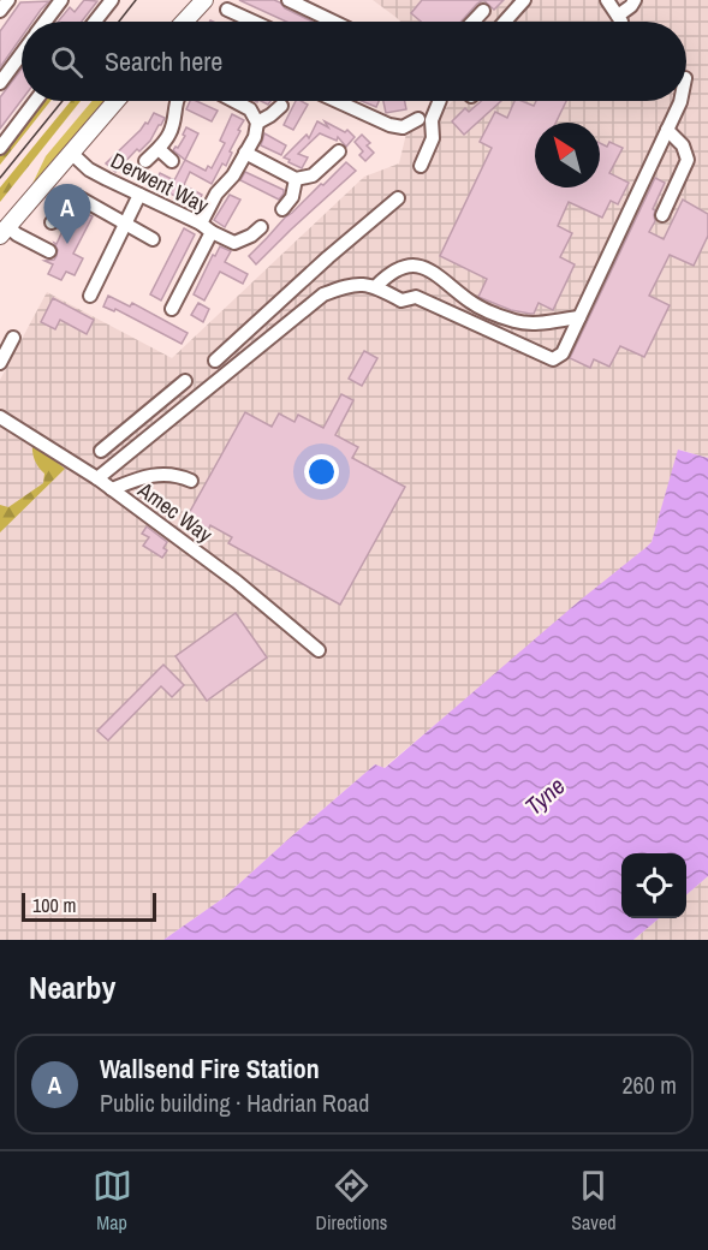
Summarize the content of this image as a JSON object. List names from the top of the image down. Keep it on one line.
{"streets":{"street":["Derwent Way","Amec Way"]},"water":["Tyne"],"scale_bar":"100 m","north":"top left","page":{"search":"Search here","pins":"A","scale":"100 m","heading":"Nearby","list":[{"mark":"A","name":"Wallsend Fire Station","note":"Public building · Hadrian Road","value":"260 m"}],"nav":["Map","Directions","Saved"]}}
